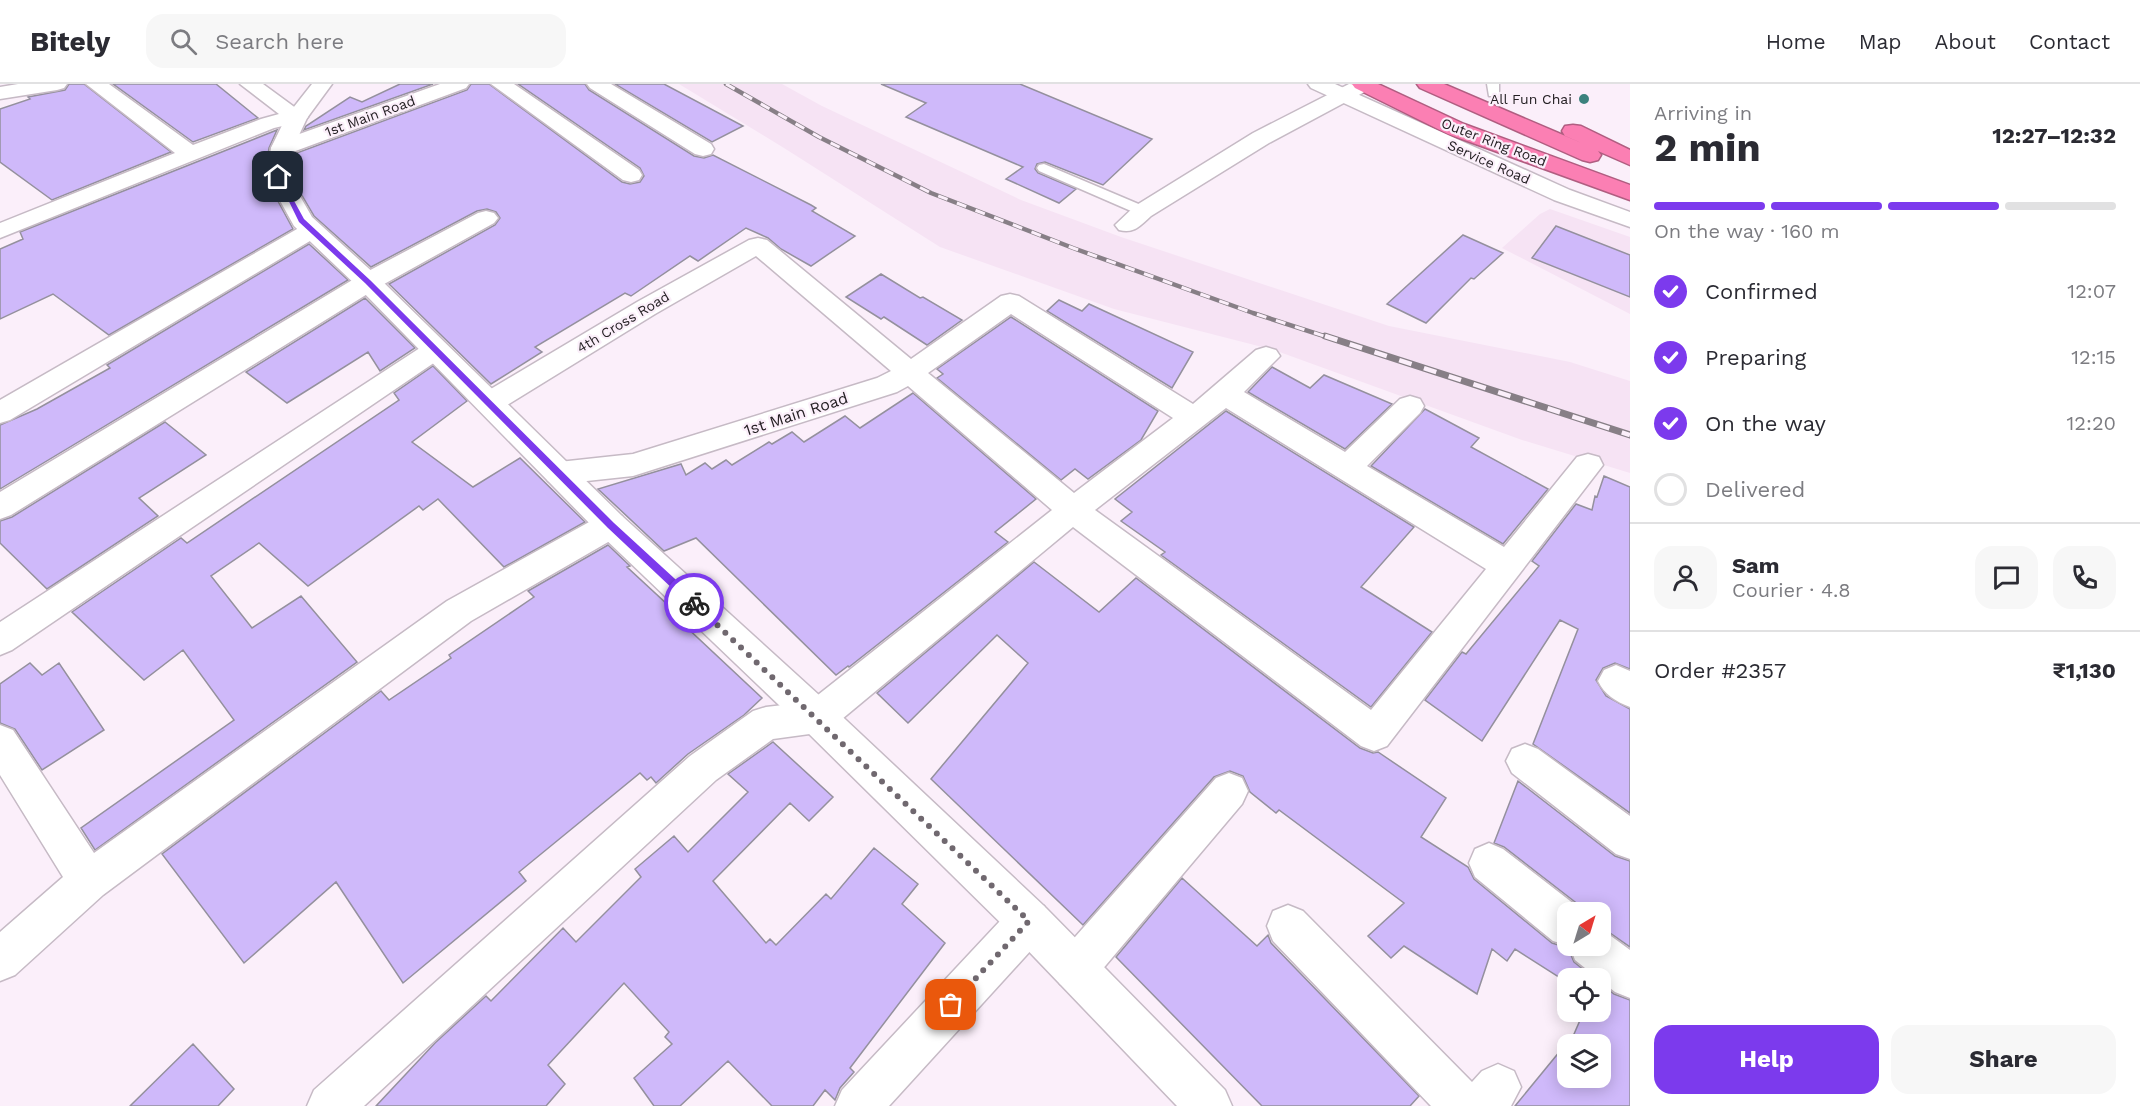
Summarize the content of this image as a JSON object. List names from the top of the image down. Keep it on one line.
{"streets":{"highway":["Outer Ring Road"],"street":["1st Main Road","Service Road","4th Cross Road"]},"crossings":[["1st Main Road","4th Cross Road"]],"places":["All Fun Chai"],"north":"top right","page":{"header":"Bitely","search":"Search here","nav":["Home","Map","About","Contact"],"heading":["2 min","Arriving in","12:27–12:32"],"panel":["Sam","Courier · 4.8","Order #2357","₹1,130"],"bar":"On the way · 160 m","list":[["Confirmed","12:07"],["Preparing","12:15"],["On the way","12:20"],"Delivered"],"buttons":["Help","Share"]}}
